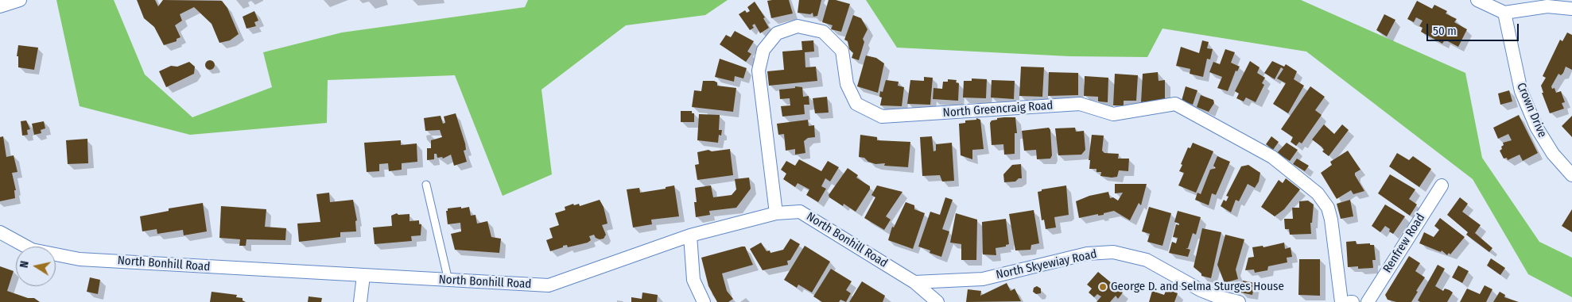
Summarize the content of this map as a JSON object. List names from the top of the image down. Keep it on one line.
{"streets":{"street":["North Greencraig Road","Crown Drive","North Bonhill Road","Renfrew Road","North Skyewiay Road"]},"crossings":[["North Greencraig Road","North Bonhill Road"],["North Bonhill Road","North Skyewiay Road"]],"places":["George D. and Selma Sturges House"],"scale_bar":"50 m","north":"left"}
